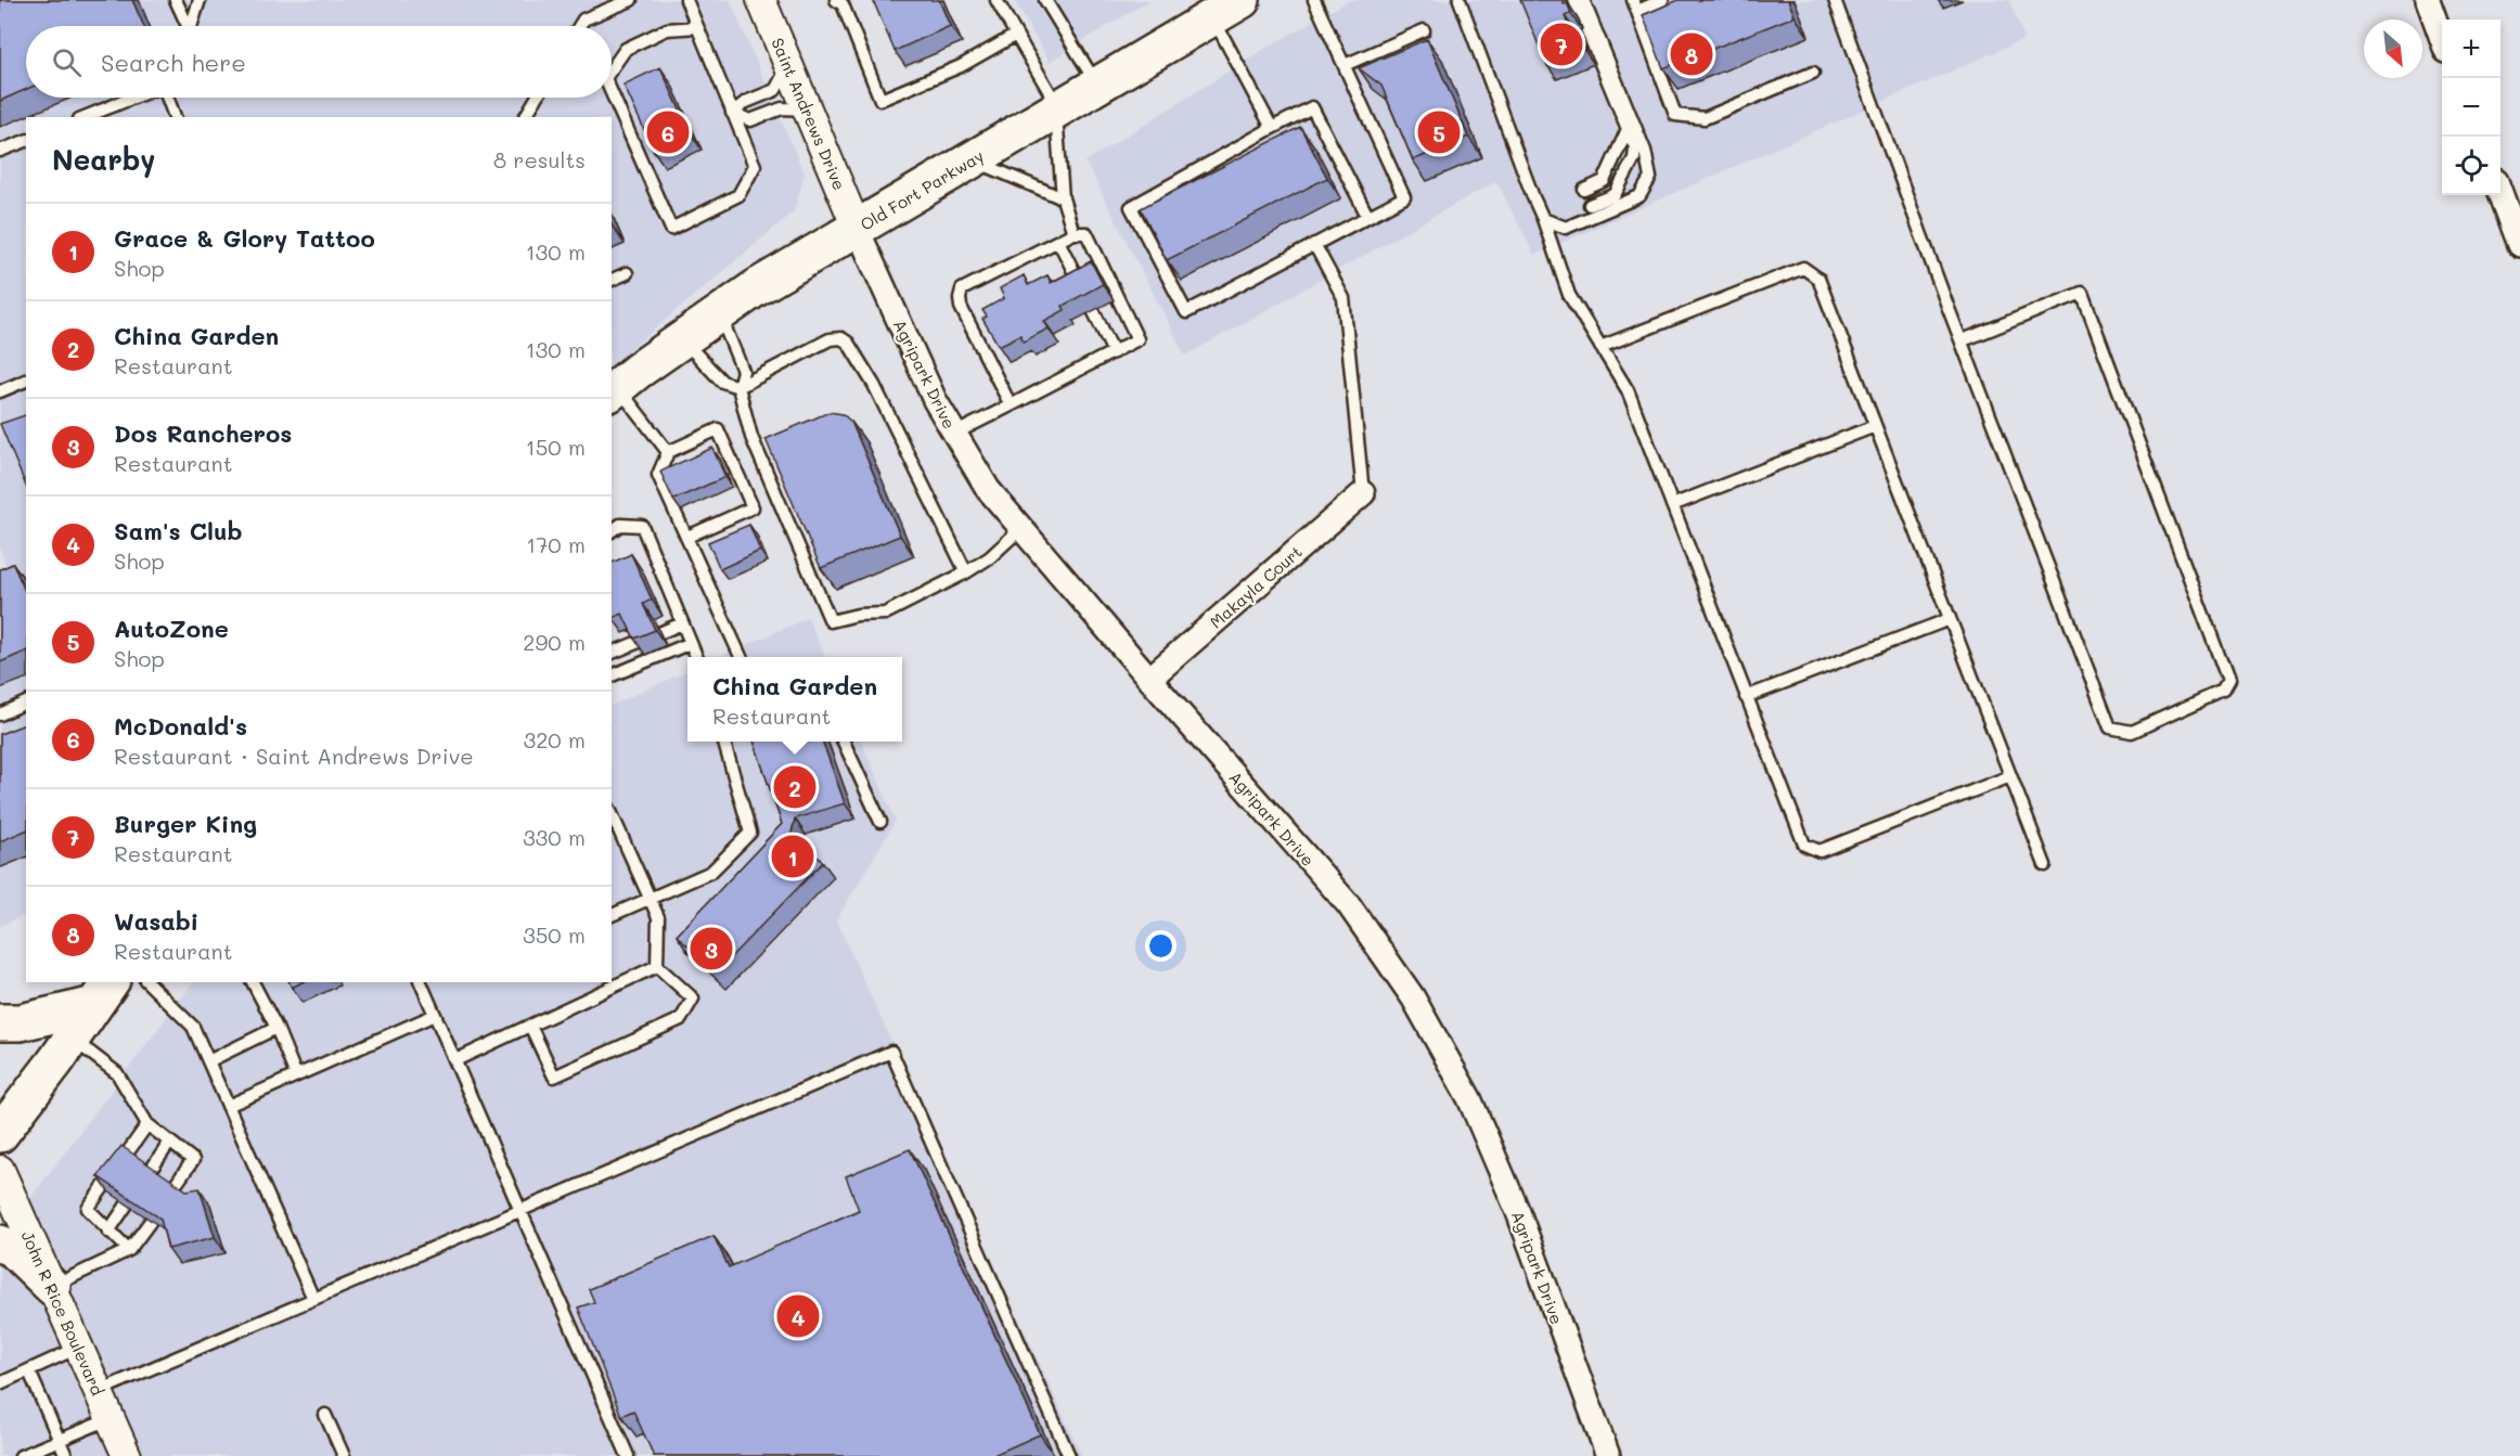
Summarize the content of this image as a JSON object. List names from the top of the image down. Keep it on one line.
{"streets":{"main road":["Old Fort Parkway"],"street":["Saint Andrews Drive","Agripark Drive","Makayla Court","John R Rice Boulevard"]},"crossings":[["Saint Andrews Drive","Old Fort Parkway"],["Saint Andrews Drive","Agripark Drive"],["Old Fort Parkway","Agripark Drive"],["Agripark Drive","Makayla Court"]],"north":"bottom right","page":{"map_buttons":["+","−"],"pins":["7","8","5","6","2","1","3","4"],"search":"Search here","heading":["Nearby","8 results"],"list":[{"mark":"1","name":"Grace & Glory Tattoo","note":"Shop","value":"130 m"},{"mark":"2","name":"China Garden","note":"Restaurant","value":"130 m"},{"mark":"3","name":"Dos Rancheros","note":"Restaurant","value":"150 m"},{"mark":"4","name":"Sam's Club","note":"Shop","value":"170 m"},{"mark":"5","name":"AutoZone","note":"Shop","value":"290 m"},{"mark":"6","name":"McDonald's","note":"Restaurant · Saint Andrews Drive","value":"320 m"},{"mark":"7","name":"Burger King","note":"Restaurant","value":"330 m"},{"mark":"8","name":"Wasabi","note":"Restaurant","value":"350 m"}],"popup":["China Garden","Restaurant"]}}
